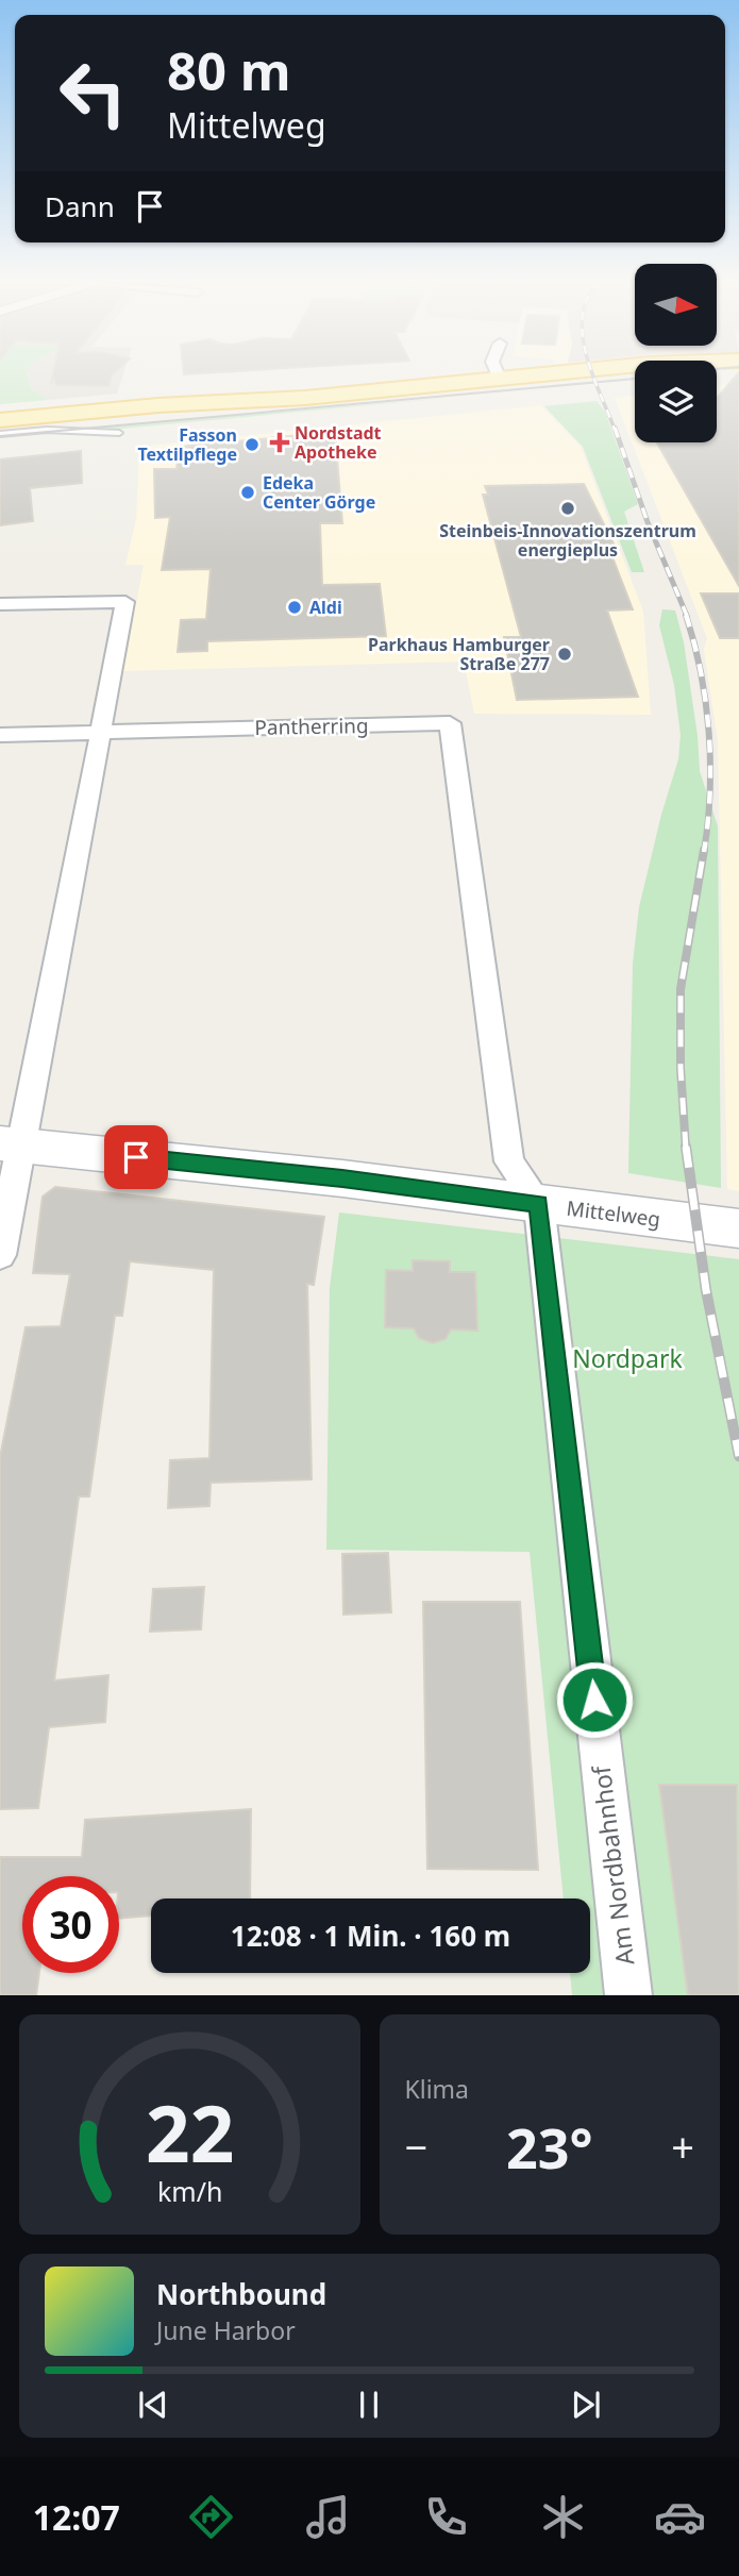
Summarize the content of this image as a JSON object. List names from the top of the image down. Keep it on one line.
{"streets":{"street":["Pantherring","Mittelweg","Am Nordbahnhof"]},"crossings":[["Pantherring","Mittelweg"],["Pantherring","Am Nordbahnhof"],["Mittelweg","Am Nordbahnhof"]],"parks":["Nordpark"],"places":{"health":["Nordstadt Apotheke"],"other":["Fasson Textilpflege","Edeka Center Görge","Steinbeis-Innovationszentrum energieplus","Aldi","Parkhaus Hamburger Straße 277"]},"north":"right","page":{"turn":["80 m","Mittelweg"],"then":"Dann","limit":"30","trip":"12:08 · 1 Min. · 160 m","tile":"Klima","heat":["−","23°","+"],"song":["Northbound","June Harbor"],"tabs":"12:07","gauge":["22","km/h"]}}
